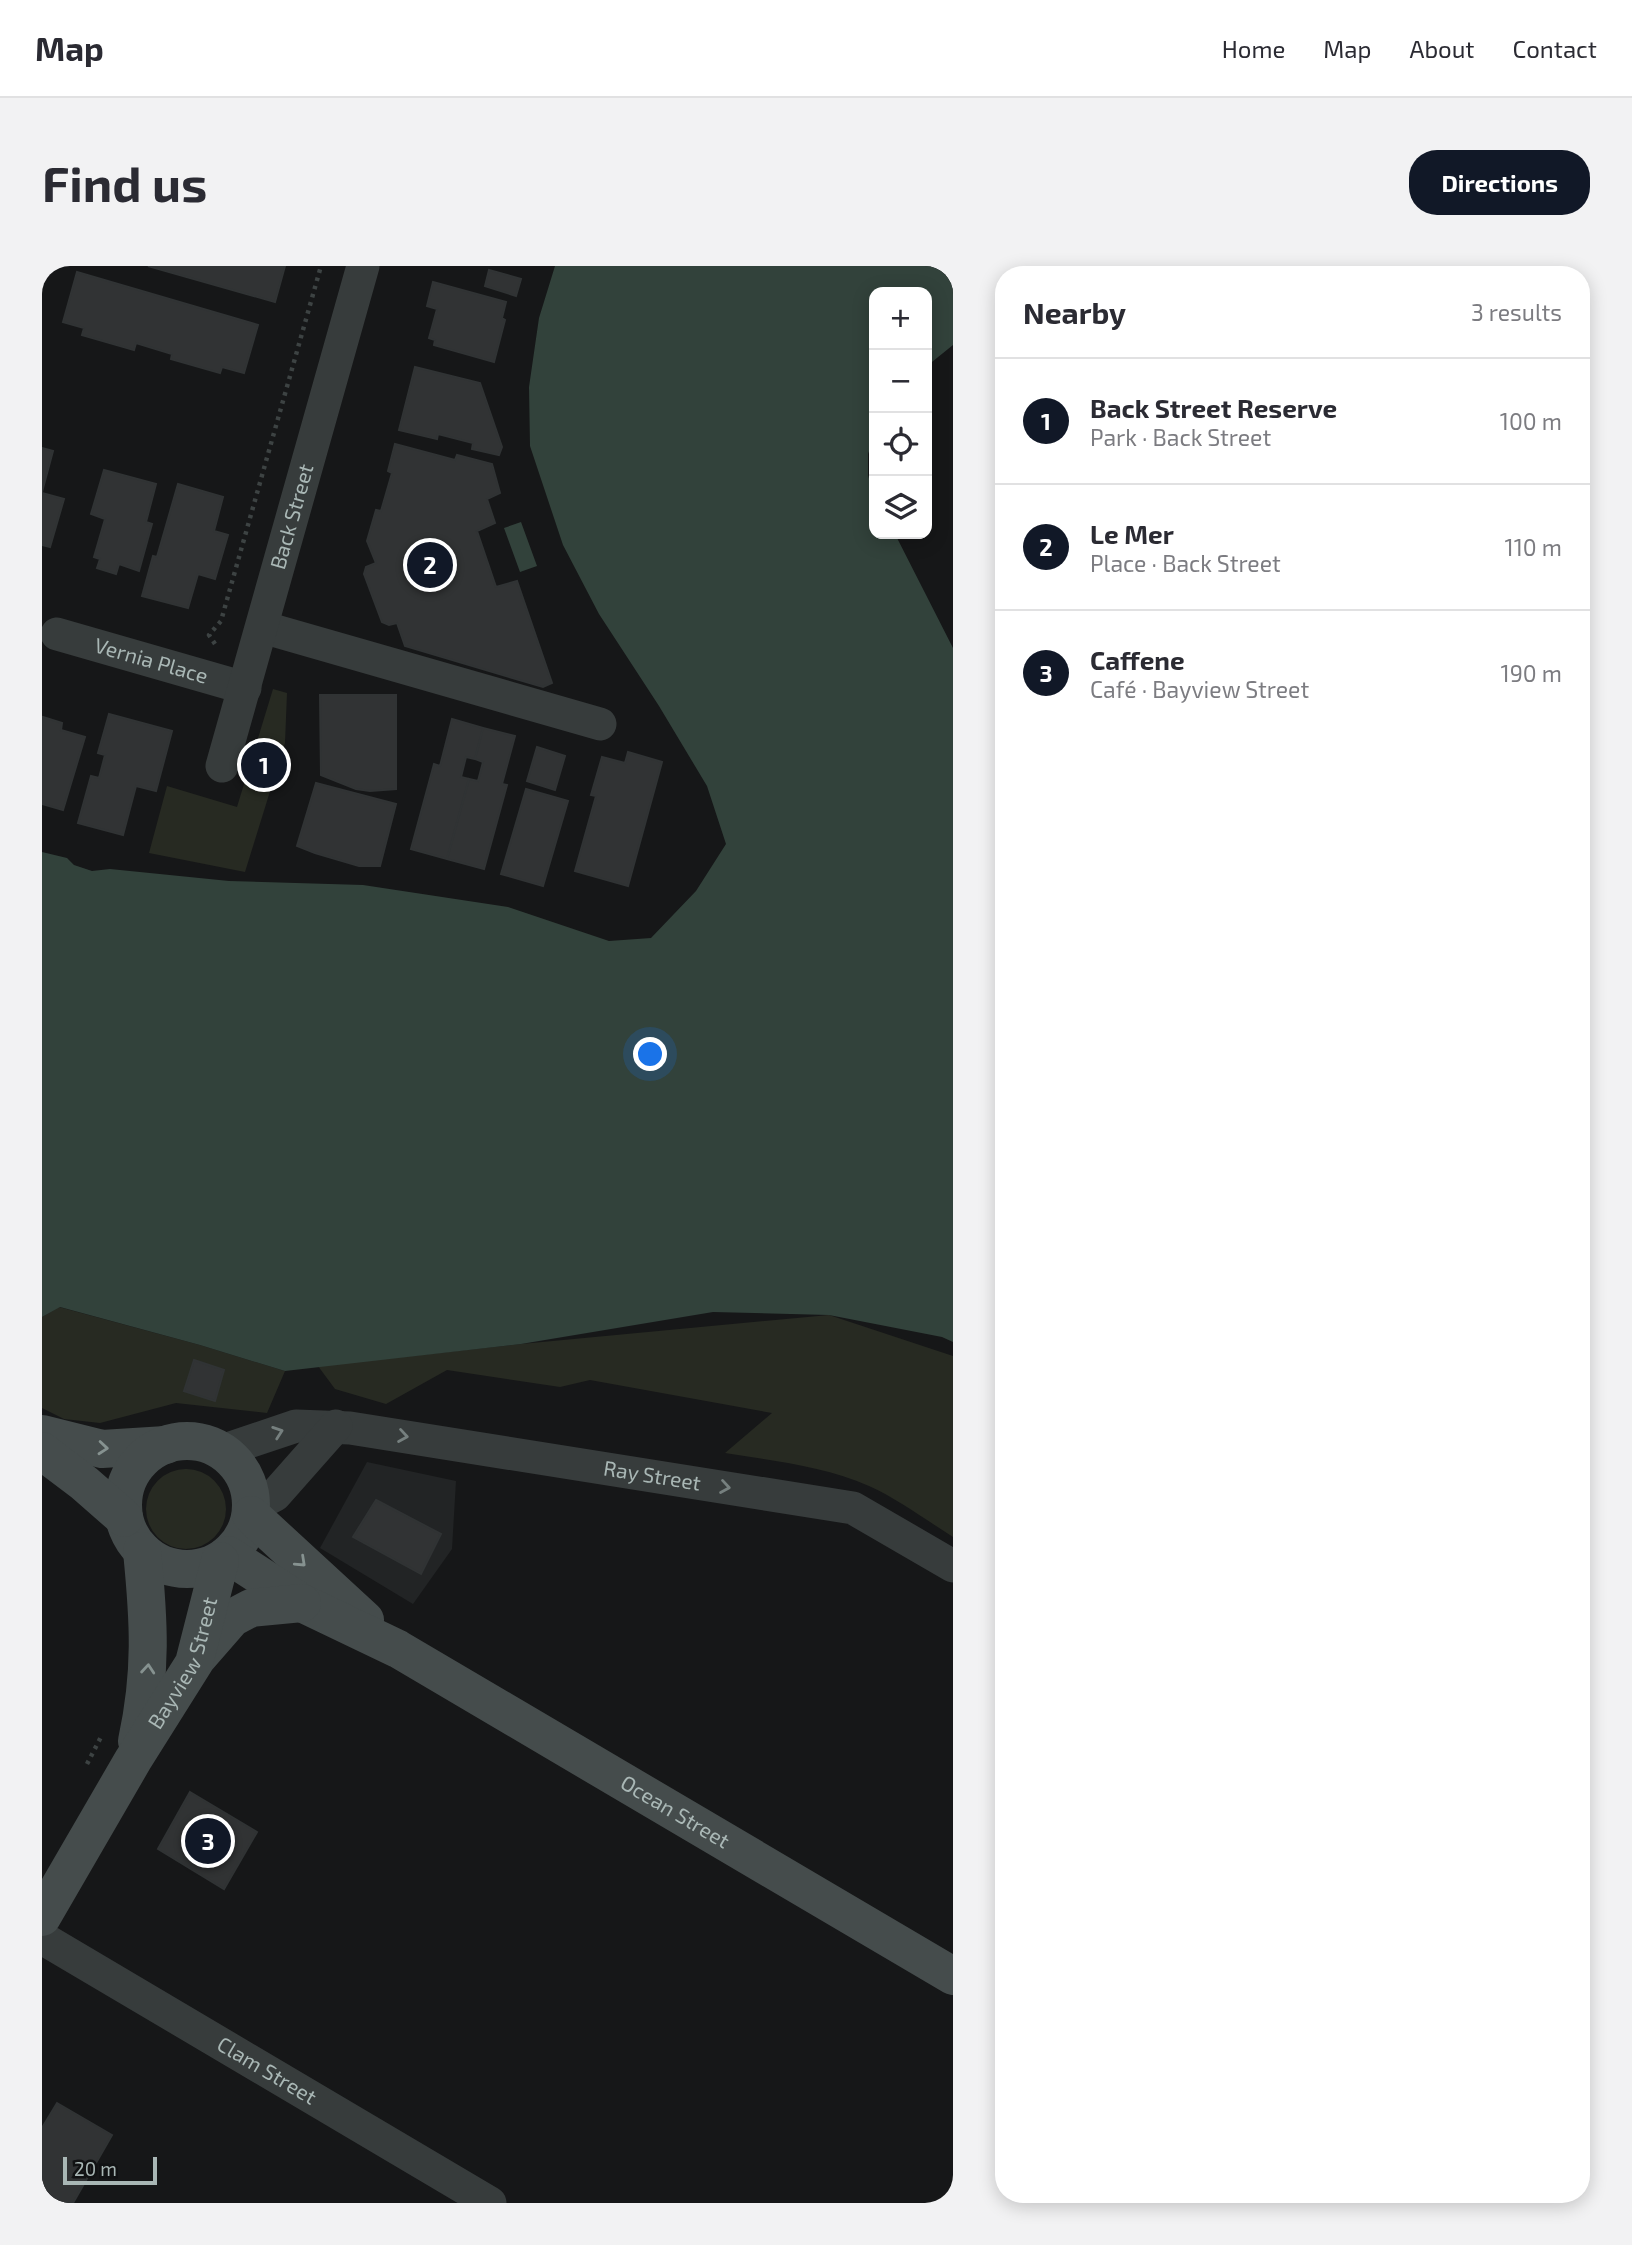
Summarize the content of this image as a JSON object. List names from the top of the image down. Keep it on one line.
{"streets":{"main road":["Bayview Street","Ocean Street"],"street":["Back Street","Vernia Place","Ray Street","Clam Street"]},"crossings":[["Back Street","Vernia Place"],["Ray Street","Bayview Street"],["Ray Street","Ocean Street"],["Bayview Street","Ocean Street"]],"one_way":["Ray Street"],"scale_bar":"20 m","page":{"header":"Map","nav":["Home","Map","About","Contact"],"buttons":"Directions","title":"Find us","heading":["Nearby","3 results"],"map_buttons":["+","−"],"list":[{"mark":"1","name":"Back Street Reserve","note":"Park · Back Street","value":"100 m"},{"mark":"2","name":"Le Mer","note":"Place · Back Street","value":"110 m"},{"mark":"3","name":"Caffene","note":"Café · Bayview Street","value":"190 m"}],"pins":["2","1","3"],"scale":"20 m"}}
